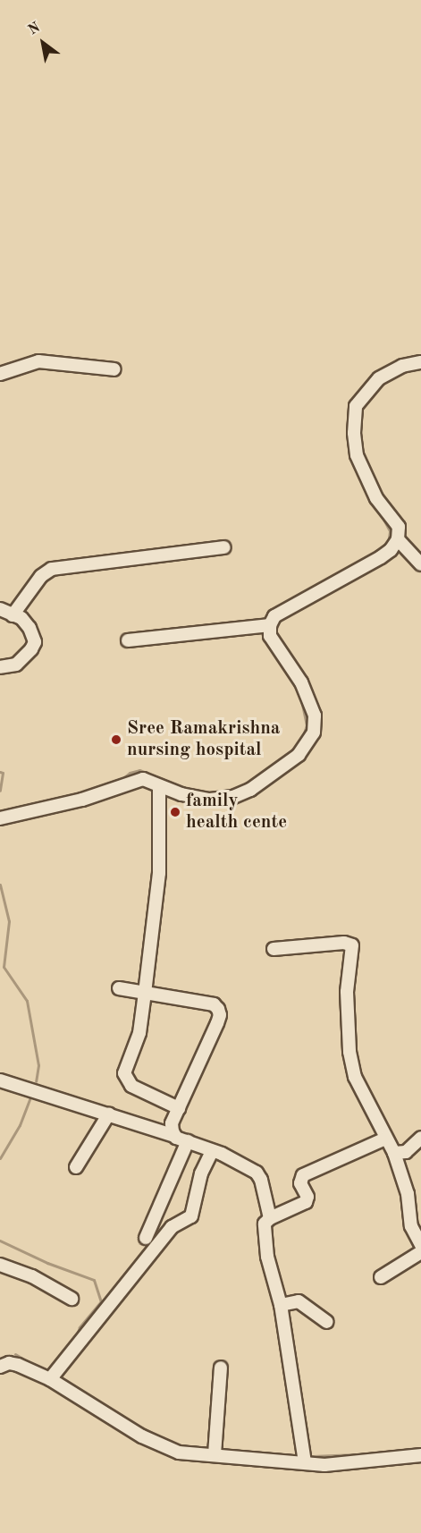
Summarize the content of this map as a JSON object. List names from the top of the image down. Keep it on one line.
{"places":["Sree Ramakrishna nursing hospital","family health cente"],"north":"top left"}
